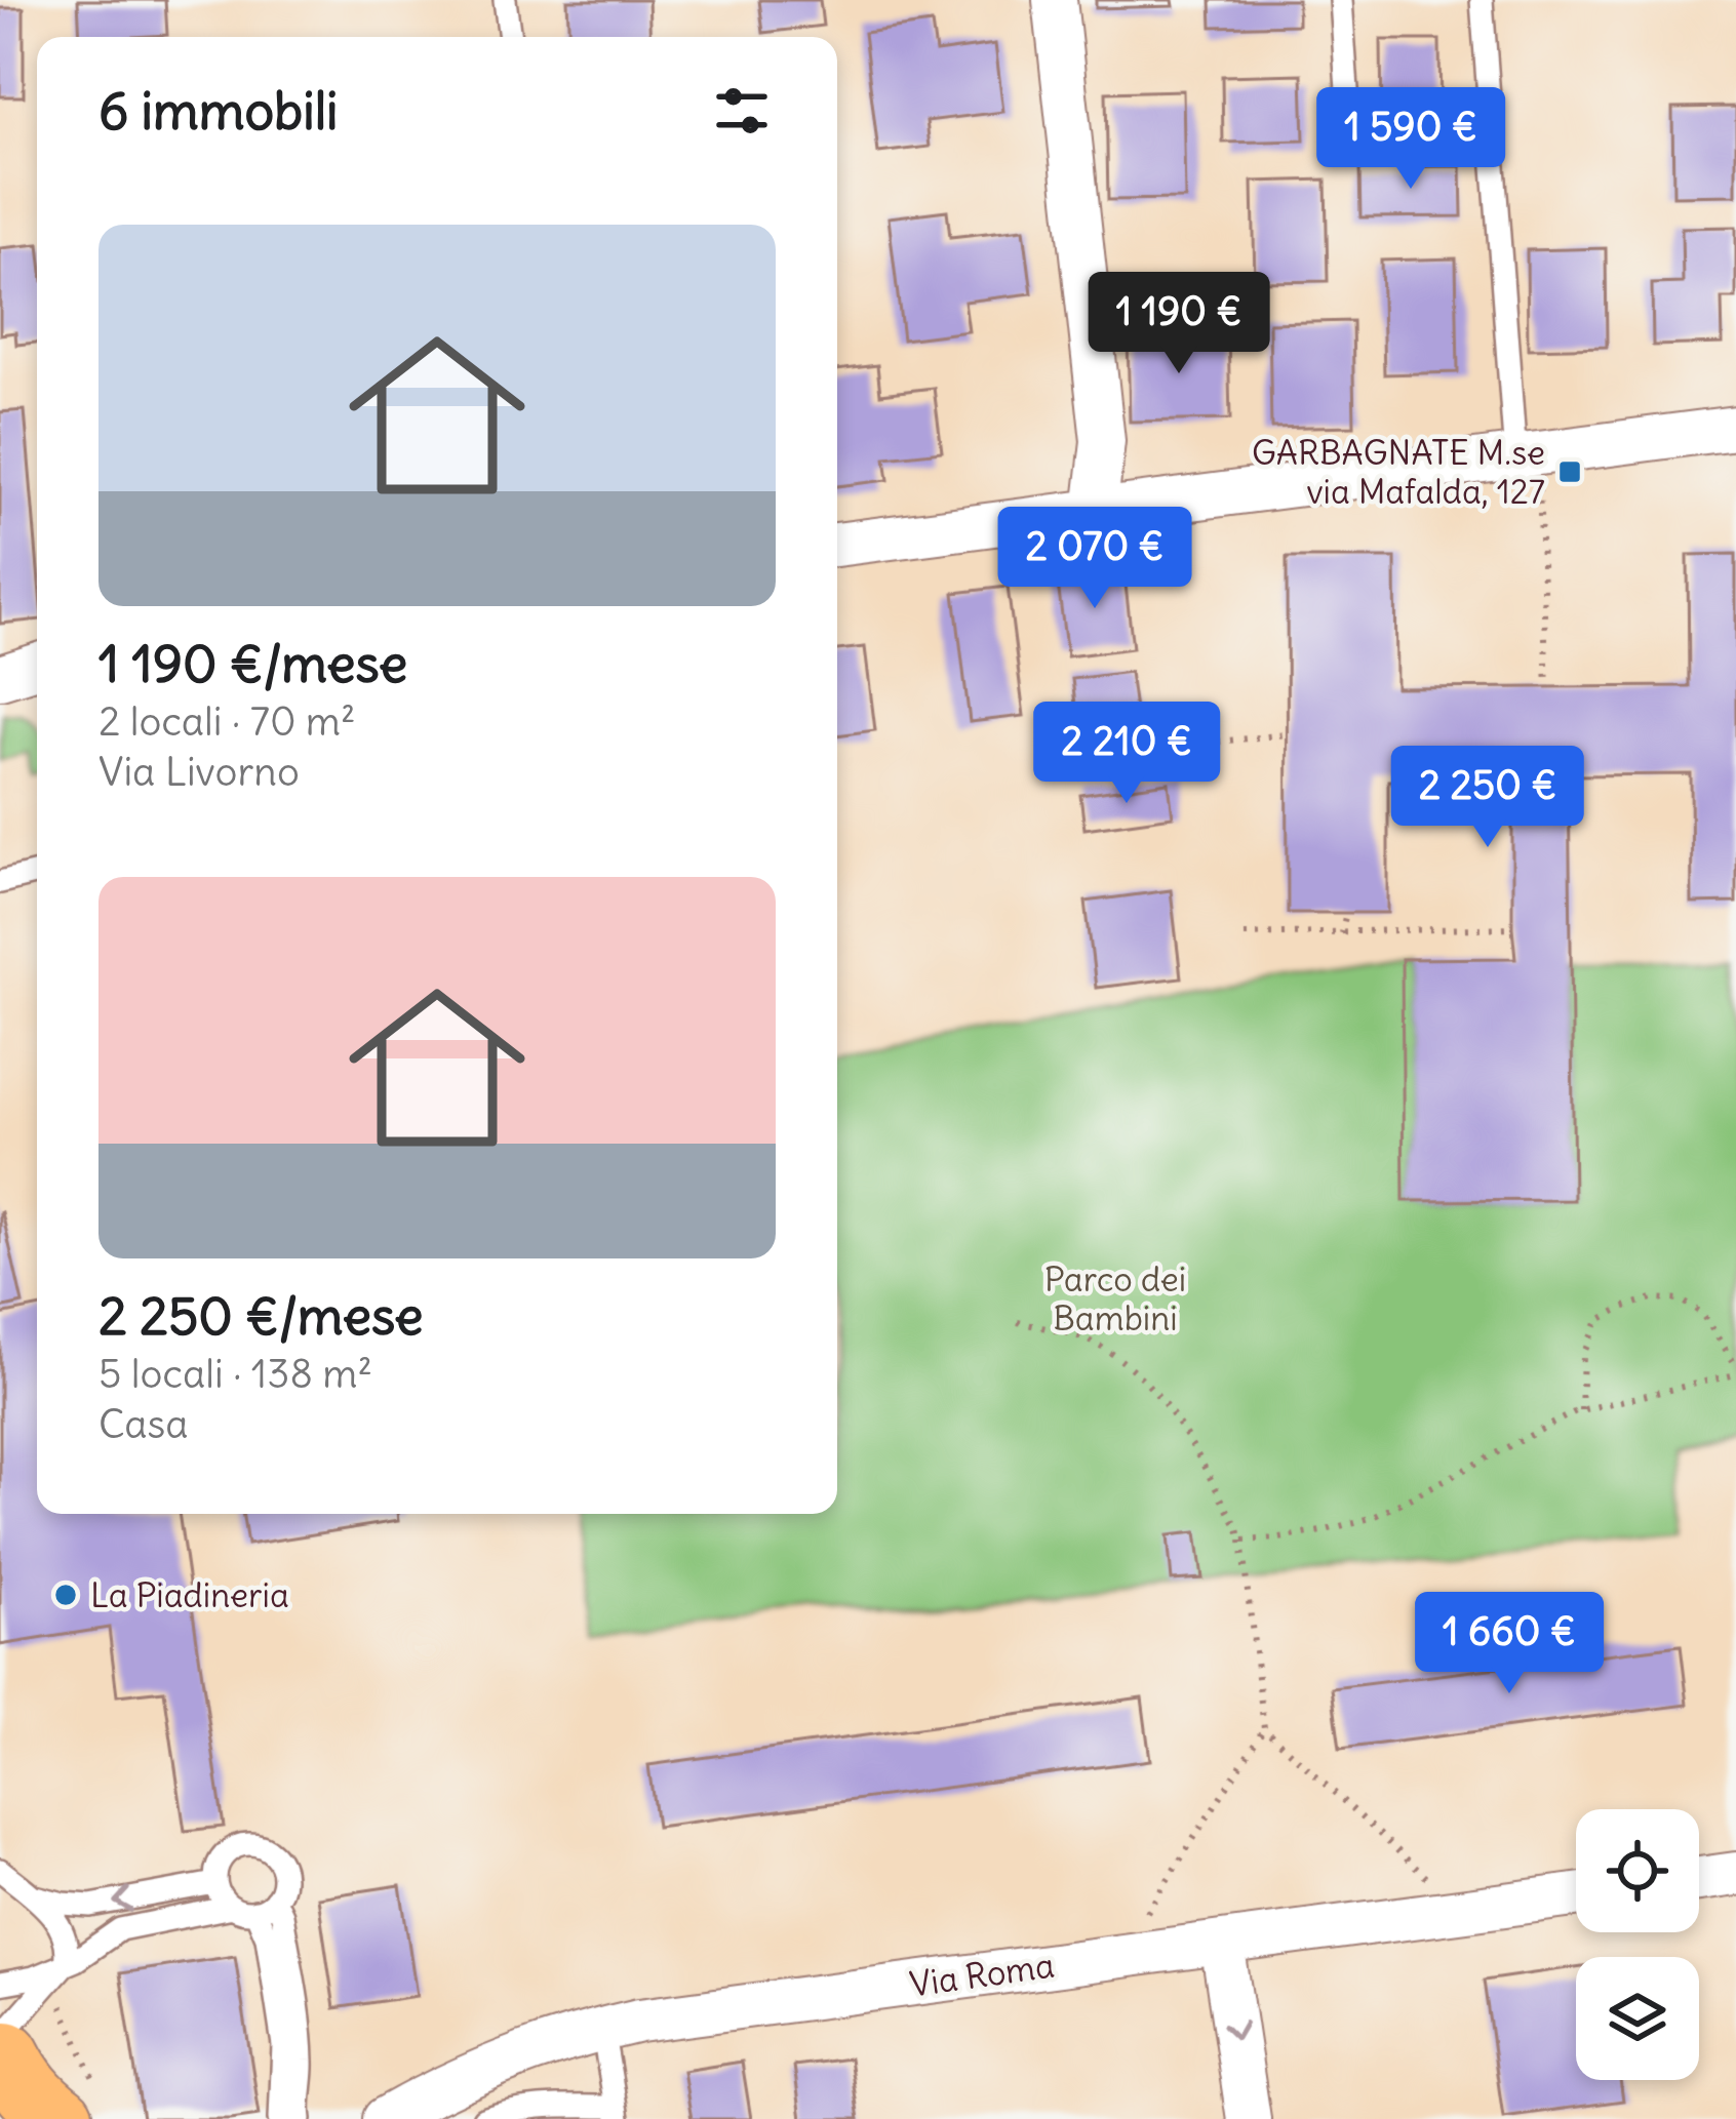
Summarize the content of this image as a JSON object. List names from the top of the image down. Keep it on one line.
{"streets":{"street":["Via Roma"]},"parks":["Parco dei Bambini"],"places":{"transit":["GARBAGNATE M.se via Mafalda, 127"],"other":["La Piadineria"]},"page":{"heading":"6 immobili","price":["1 590 €","1 190 €","2 070 €","2 210 €","2 250 €","1 660 €"],"list":[{"name":"1 190 €/mese","note":"2 locali · 70 m² · Via Livorno"},{"name":"2 250 €/mese","note":"5 locali · 138 m² · Casa"}]}}
